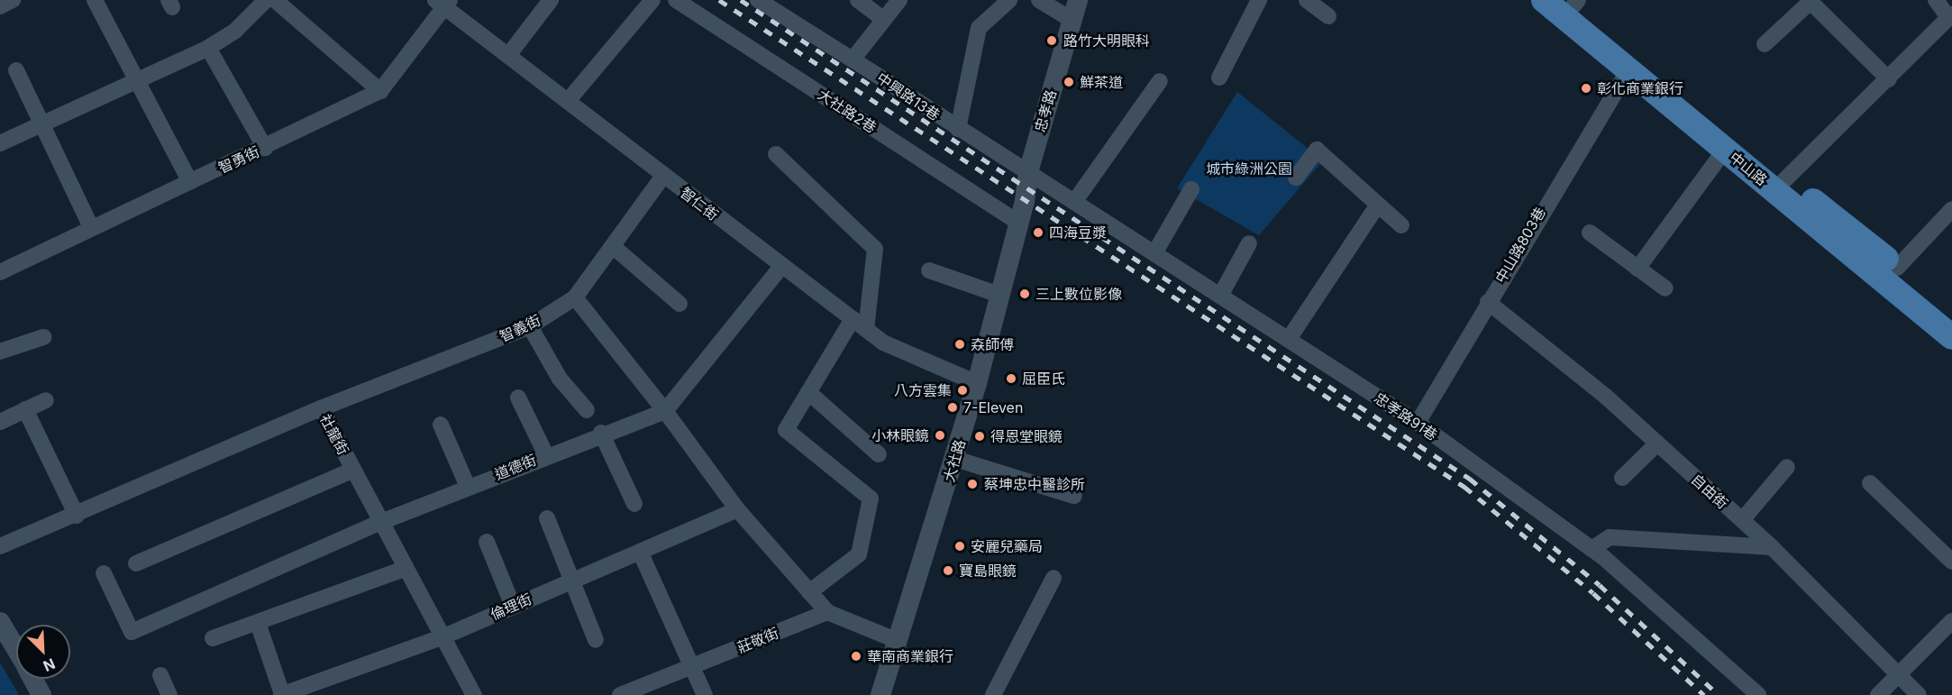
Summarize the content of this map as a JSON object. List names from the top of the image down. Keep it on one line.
{"streets":{"main road":["中山路"],"street":["中興路13巷","大社路2巷","忠孝路","智勇街","智仁街","中山路803巷","智義街","忠孝路91巷","社龍街","大社路","道德街","自由街","倫理街","莊敬街"]},"crossings":[["中興路13巷","忠孝路"],["中興路13巷","忠孝路91巷"],["大社路2巷","忠孝路"],["大社路2巷","大社路"],["忠孝路","忠孝路91巷"],["忠孝路","大社路"],["智勇街","智仁街"],["中山路","中山路803巷"],["智仁街","智義街"],["智仁街","大社路"],["中山路803巷","忠孝路91巷"],["中山路803巷","自由街"],["智義街","社龍街"],["社龍街","道德街"],["社龍街","倫理街"]],"parks":["城市綠洲公園"],"places":["路竹大明眼科","鮮茶道","彰化商業銀行","四海豆漿","三上數位影像","𡘙師傅","屈臣氏","八方雲集","7-Eleven","小林眼鏡","得恩堂眼鏡","蔡坤忠中醫診所","安麗兒藥局","寶島眼鏡","華南商業銀行"],"north":"bottom right"}
